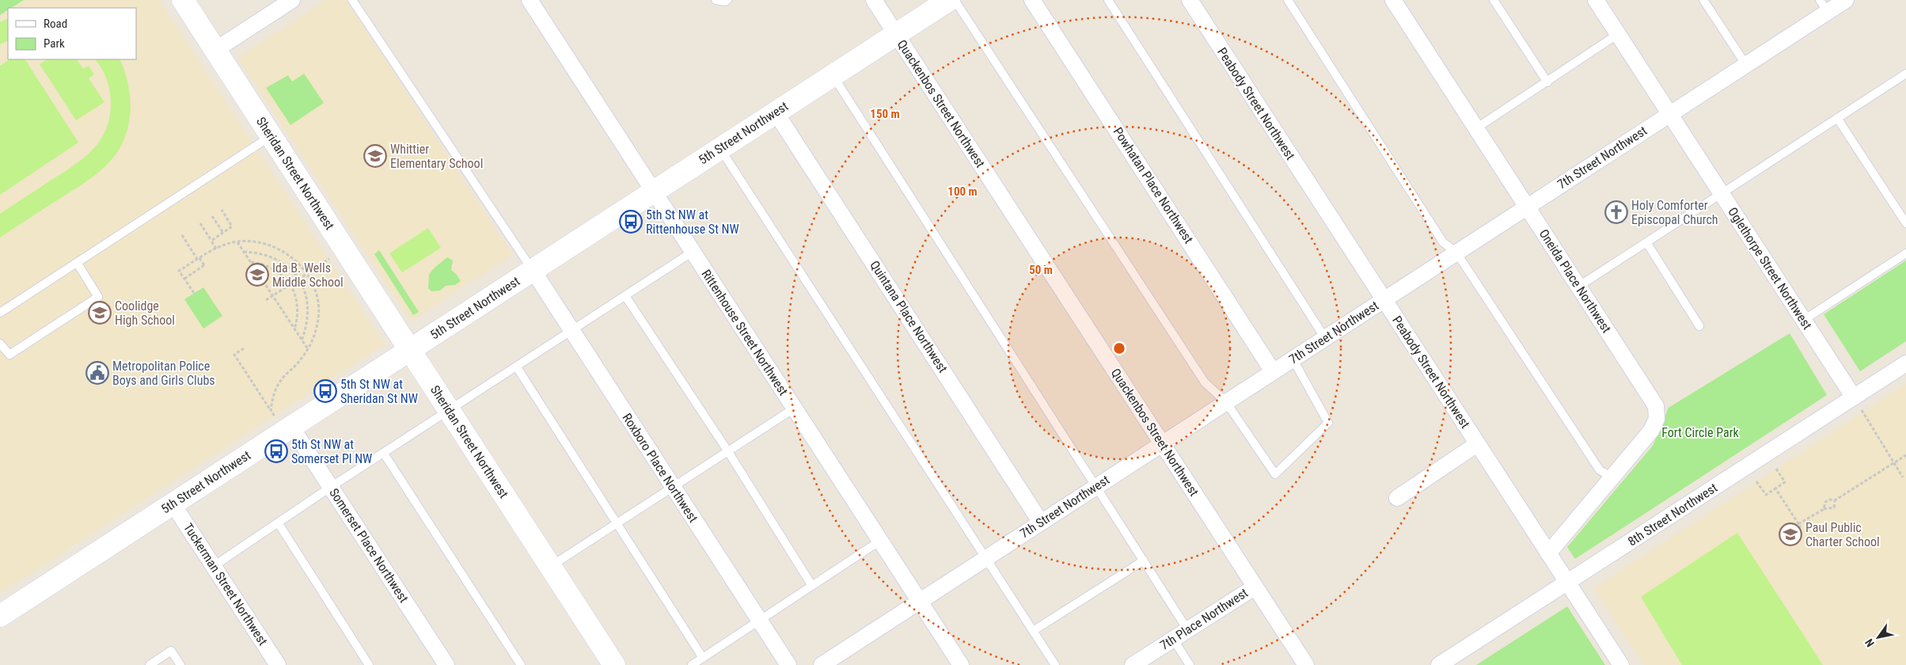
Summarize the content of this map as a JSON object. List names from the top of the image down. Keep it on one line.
{"streets":{"street":["Quackenbos Street Northwest","Peabody Street Northwest","5th Street Northwest","7th Street Northwest","Sheridan Street Northwest","Powhatan Place Northwest","Oglethorpe Street Northwest","Oneida Place Northwest","Quintana Place Northwest","Rittenhouse Street Northwest","Roxboro Place Northwest","8th Street Northwest","Somerset Place Northwest","Tuckerman Street Northwest","7th Place Northwest"]},"crossings":[["Quackenbos Street Northwest","5th Street Northwest"],["Quackenbos Street Northwest","7th Street Northwest"],["Quackenbos Street Northwest","7th Place Northwest"],["Peabody Street Northwest","7th Street Northwest"],["Peabody Street Northwest","Oneida Place Northwest"],["Peabody Street Northwest","8th Street Northwest"],["5th Street Northwest","Sheridan Street Northwest"],["5th Street Northwest","Quintana Place Northwest"],["5th Street Northwest","Rittenhouse Street Northwest"],["5th Street Northwest","Roxboro Place Northwest"],["5th Street Northwest","Somerset Place Northwest"],["5th Street Northwest","Tuckerman Street Northwest"],["7th Street Northwest","Powhatan Place Northwest"],["7th Street Northwest","Oglethorpe Street Northwest"],["7th Street Northwest","Oneida Place Northwest"],["7th Street Northwest","Quintana Place Northwest"],["7th Street Northwest","Rittenhouse Street Northwest"],["Oglethorpe Street Northwest","8th Street Northwest"]],"parks":["Fort Circle Park"],"places":{"school or university":["Whittier Elementary School","Ida B. Wells Middle School","Coolidge High School","Paul Public Charter School"],"church":["Holy Comforter Episcopal Church"],"bus stop":["5th St NW at Rittenhouse St NW","5th St NW at Sheridan St NW","5th St NW at Somerset Pl NW"],"public building":["Metropolitan Police Boys and Girls Clubs"]},"legend":["Road","Park"],"north":"bottom left","rings":["150 m","100 m","50 m"]}
